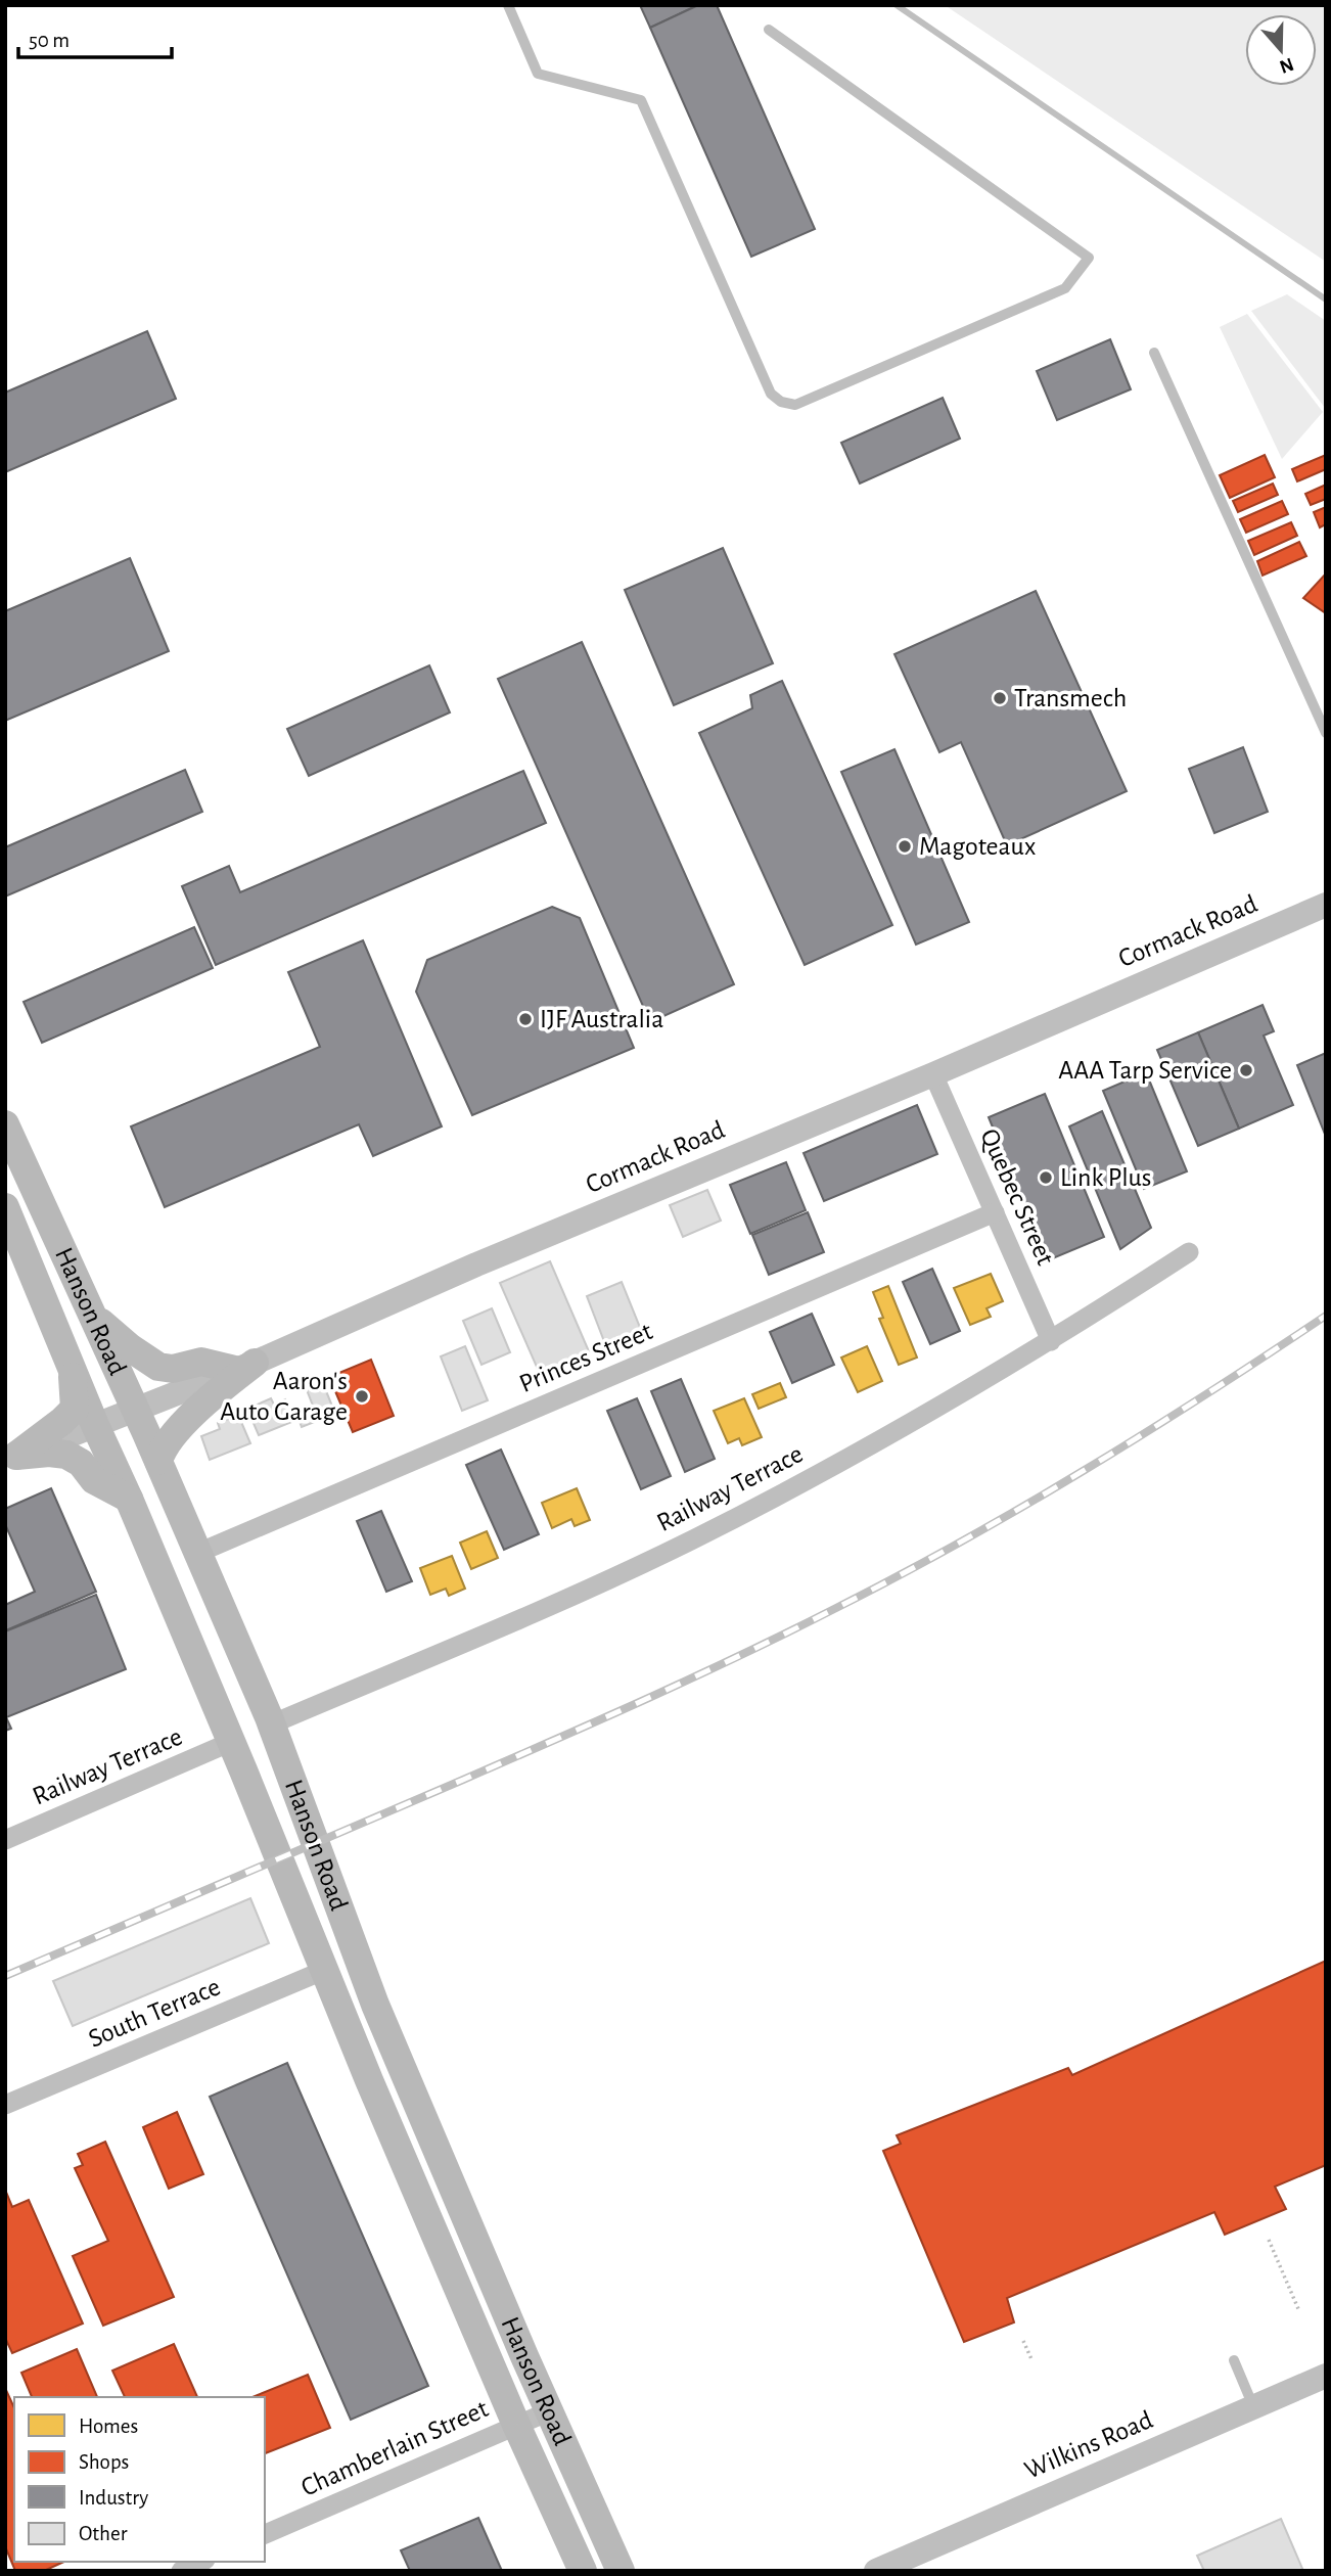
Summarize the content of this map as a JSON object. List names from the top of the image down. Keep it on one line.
{"streets":{"main road":["Hanson Road"],"street":["Cormack Road","Quebec Street","Princes Street","Railway Terrace","South Terrace","Wilkins Road","Chamberlain Street"]},"crossings":[["Cormack Road","Quebec Street"],["Cormack Road","Hanson Road"],["Quebec Street","Princes Street"],["Quebec Street","Railway Terrace"],["Hanson Road","Princes Street"],["Hanson Road","Railway Terrace"],["Hanson Road","South Terrace"],["Hanson Road","Chamberlain Street"]],"places":["Transmech","Magoteaux","IJF Australia","AAA Tarp Service","Link Plus","Aaron's Auto Garage"],"legend":["Homes","Shops","Industry","Other"],"scale_bar":"50 m","north":"bottom"}
